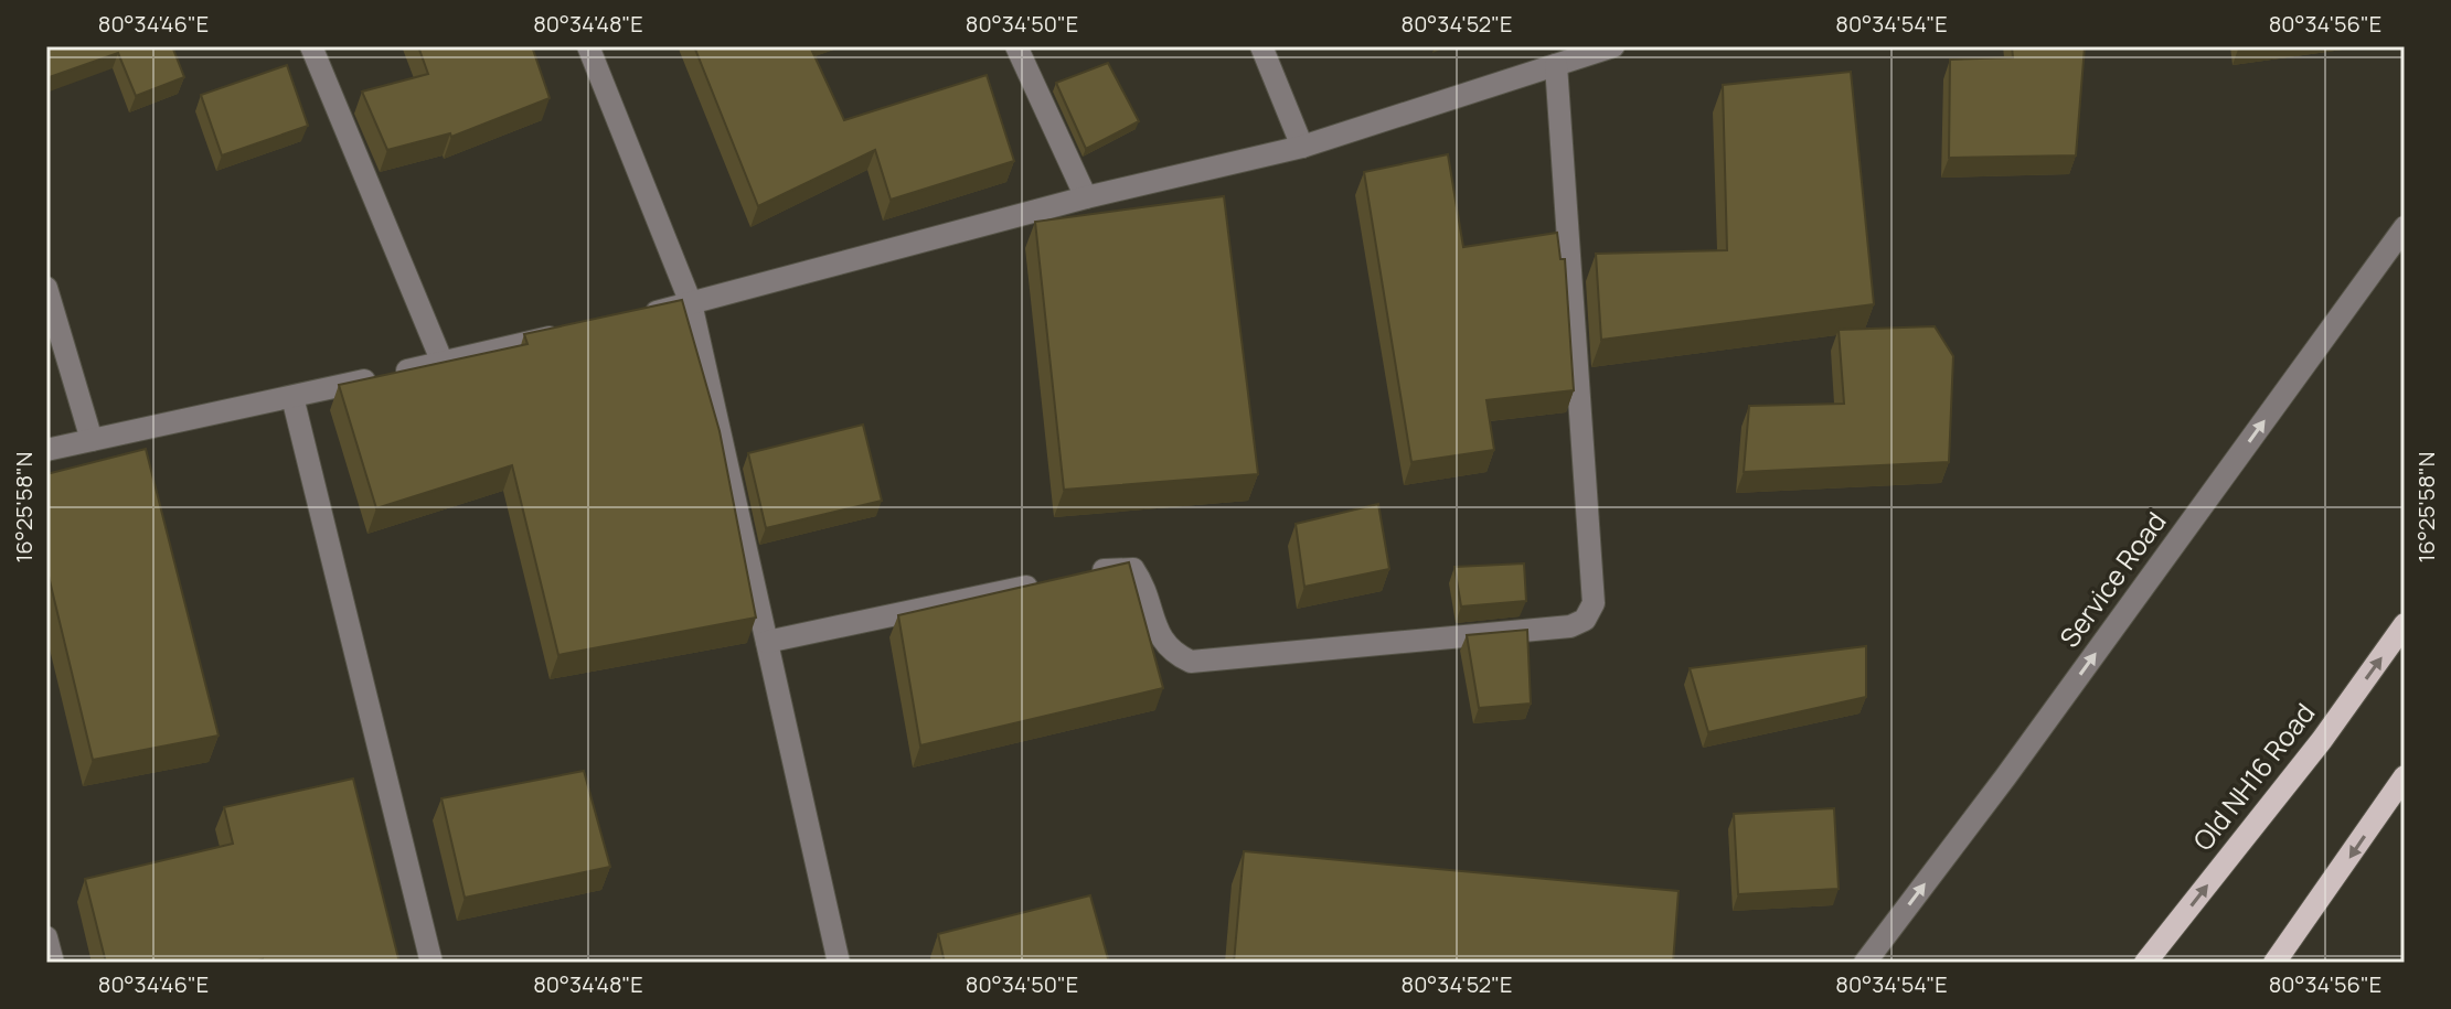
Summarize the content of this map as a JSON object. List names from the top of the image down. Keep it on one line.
{"streets":{"main road":["Old NH16 Road"],"street":["Service Road"]},"one_way":["Service Road"],"coordinates":["80°34'46\"E","80°34'48\"E","80°34'50\"E","80°34'52\"E","80°34'54\"E","80°34'56\"E","16°25'58\"N"]}
